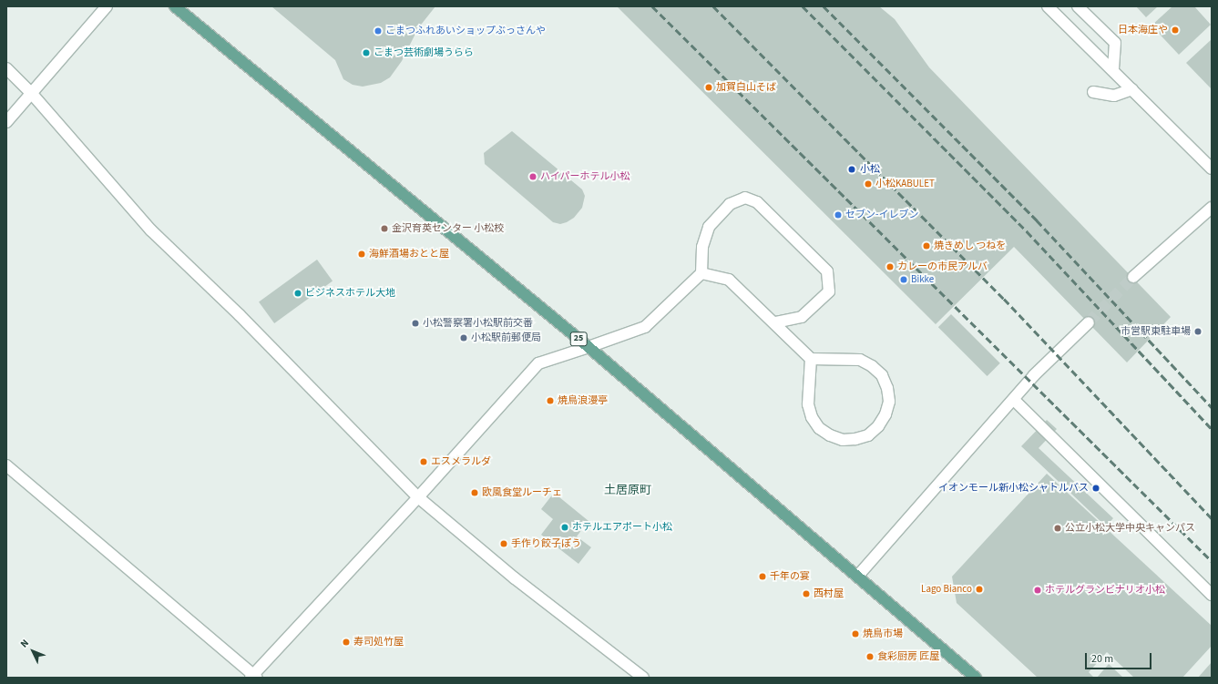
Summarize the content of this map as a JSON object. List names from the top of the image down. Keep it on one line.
{"streets":{"main road":["25"]},"districts":["土居原町"],"places":["日本海庄や","こまつふれあいショップぶっさんや","こまつ芸術劇場うらら","加賀白山そば","小松","ハイパーホテル小松","小松KABULET","セブン-イレブン","金沢育英センター 小松校","焼きめし つねを","海鮮酒場おとと屋","カレーの市民アルバ","Bikke","ビジネスホテル大地","小松警察署小松駅前交番","市営駅東駐車場","小松駅前郵便局","焼鳥浪漫亭","エスメラルダ","イオンモール新小松シャトルバス","欧風食堂ルーチェ","ホテルエアポート小松","公立小松大学中央キャンパス","手作り餃子ぽう","千年の宴","Lago Bianco","ホテルグランビナリオ小松","西村屋","焼鳥市場","寿司処竹屋","食彩厨房 匠屋"],"scale_bar":"20 m","north":"top left"}
